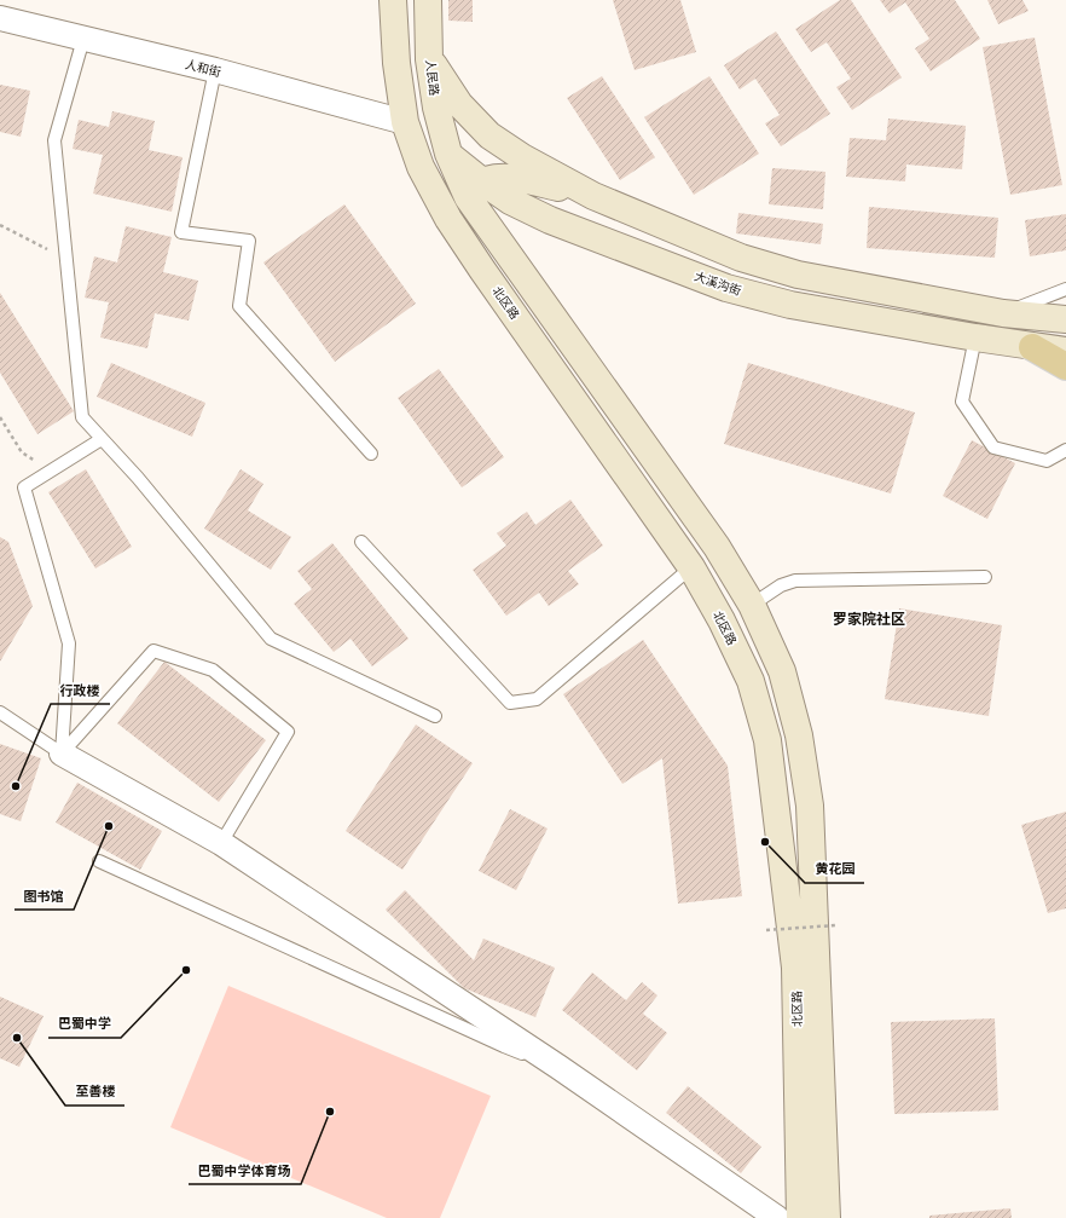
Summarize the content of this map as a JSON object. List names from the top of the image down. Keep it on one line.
{"streets":{"main road":["人民路","大溪沟街","北区路"],"street":["人和街"]},"crossings":[["人和街","大溪沟街"],["人和街","北区路"],["人民路","大溪沟街"],["大溪沟街","北区路"]],"districts":["罗家院社区"],"places":["行政楼","图书馆","黄花园","巴蜀中学","至善楼","巴蜀中学体育场"]}
